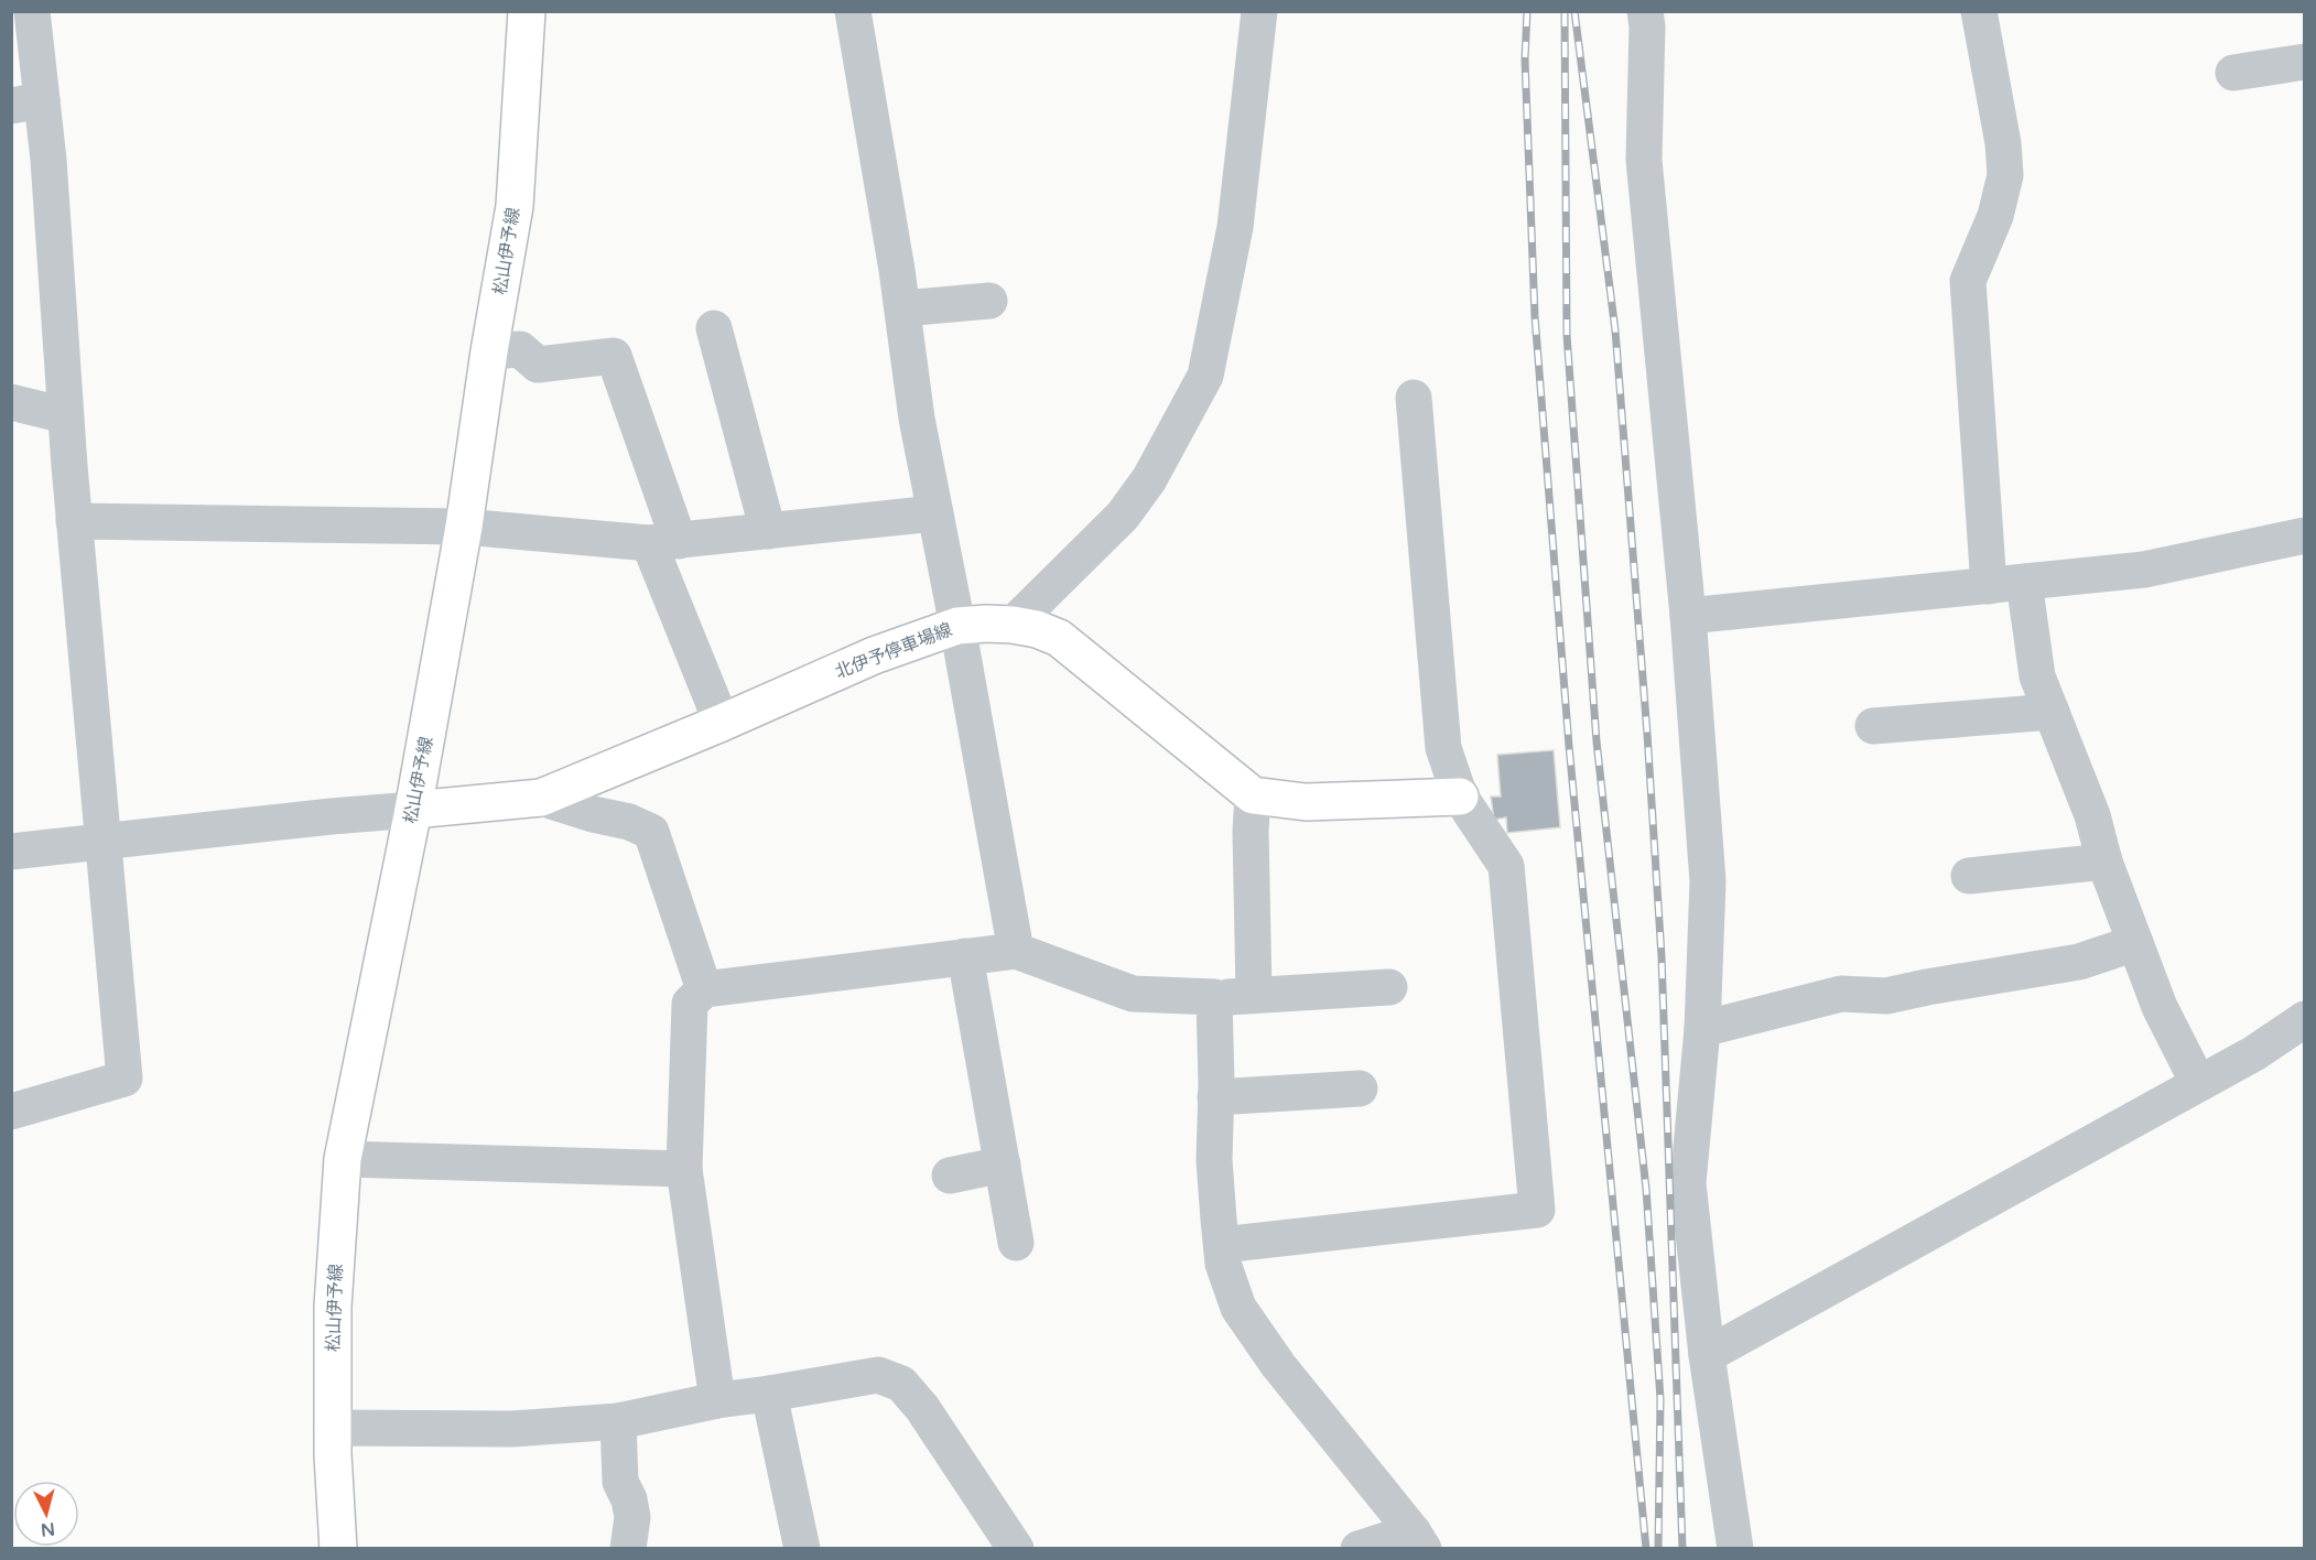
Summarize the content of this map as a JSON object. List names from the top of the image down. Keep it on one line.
{"streets":{"main road":["松山伊予線","北伊予停車場線"]},"crossings":[["松山伊予線","北伊予停車場線"]],"north":"bottom"}
